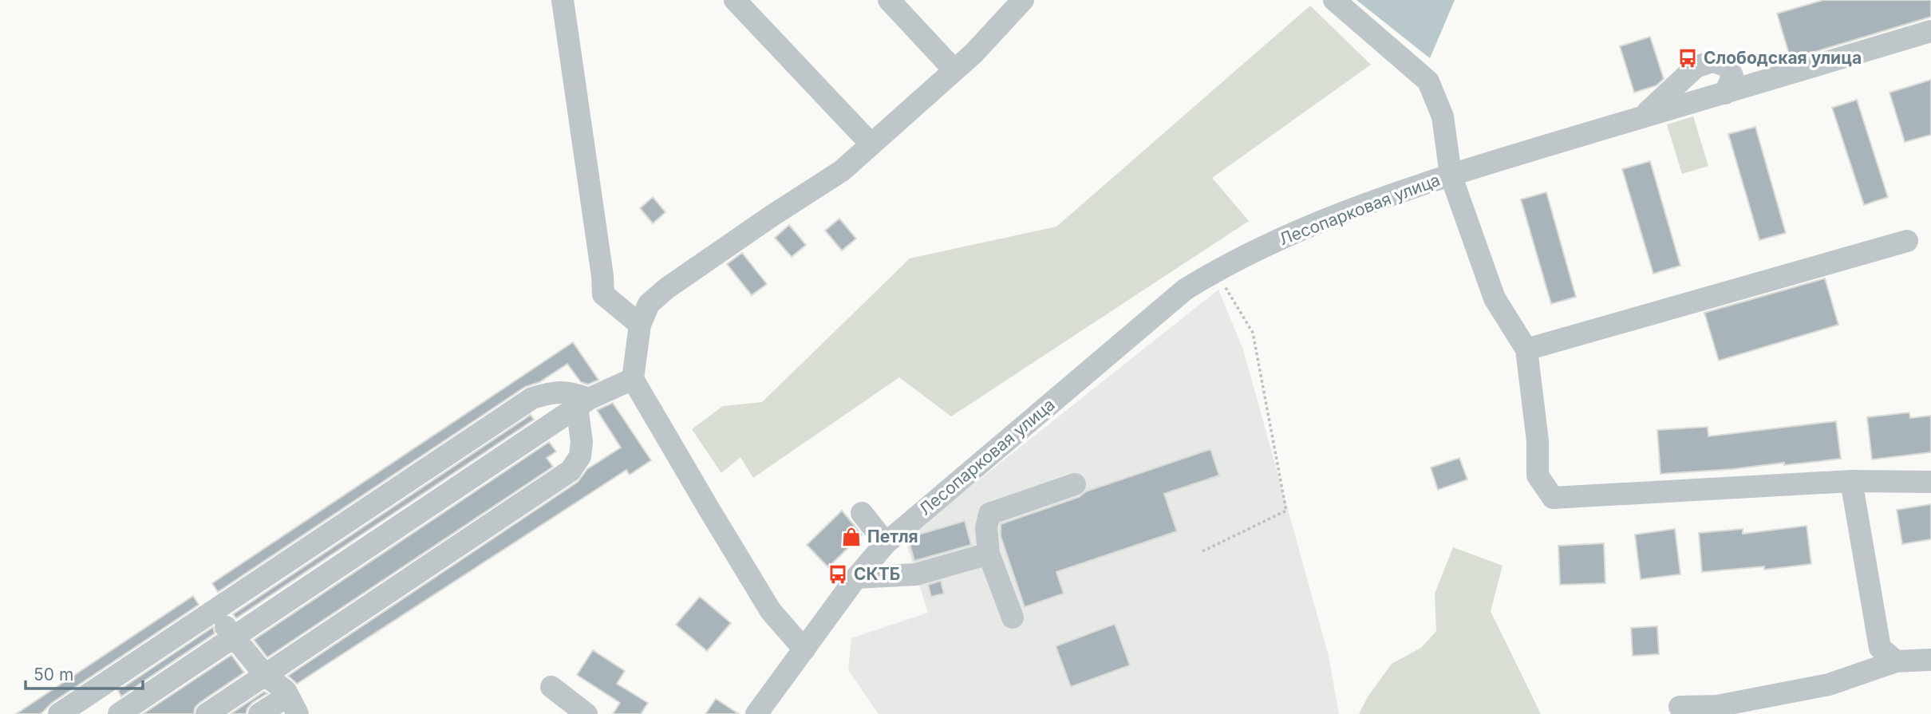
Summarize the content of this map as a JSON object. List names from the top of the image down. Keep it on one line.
{"streets":{"street":["Лесопарковая улица"]},"places":{"bus stop":["Слободская улица","СКТБ"],"shop":["Петля"]},"scale_bar":"50 m"}
